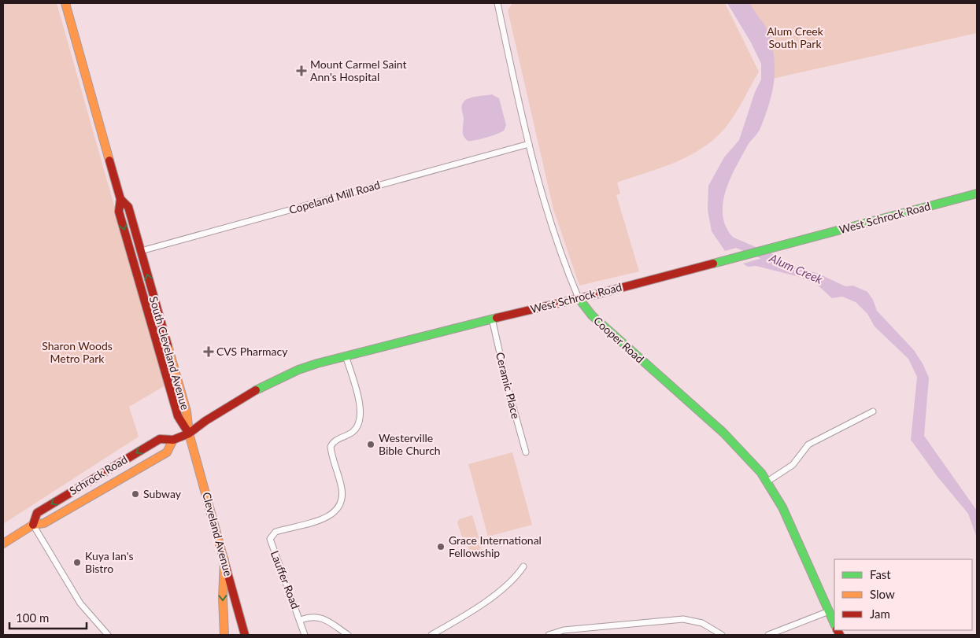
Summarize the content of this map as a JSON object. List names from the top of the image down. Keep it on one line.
{"streets":{"main road":["West Schrock Road","Cooper Road","South Cleveland Avenue","Schrock Road","Cleveland Avenue"],"street":["Copeland Mill Road","Ceramic Place","Lauffer Road"]},"crossings":[["Copeland Mill Road","Cooper Road"],["Copeland Mill Road","South Cleveland Avenue"],["West Schrock Road","Cooper Road"],["West Schrock Road","South Cleveland Avenue"],["West Schrock Road","Ceramic Place"],["West Schrock Road","Schrock Road"],["West Schrock Road","Cleveland Avenue"],["West Schrock Road","Lauffer Road"],["South Cleveland Avenue","Schrock Road"],["South Cleveland Avenue","Cleveland Avenue"],["Schrock Road","Cleveland Avenue"]],"water":["Alum Creek"],"parks":["Alum Creek South Park","Sharon Woods Metro Park"],"places":{"health":["Mount Carmel Saint Ann's Hospital","CVS Pharmacy"],"other":["Westerville Bible Church","Subway","Grace International Fellowship","Kuya Ian's Bistro"]},"legend":["Fast","Slow","Jam"],"scale_bar":"100 m"}
